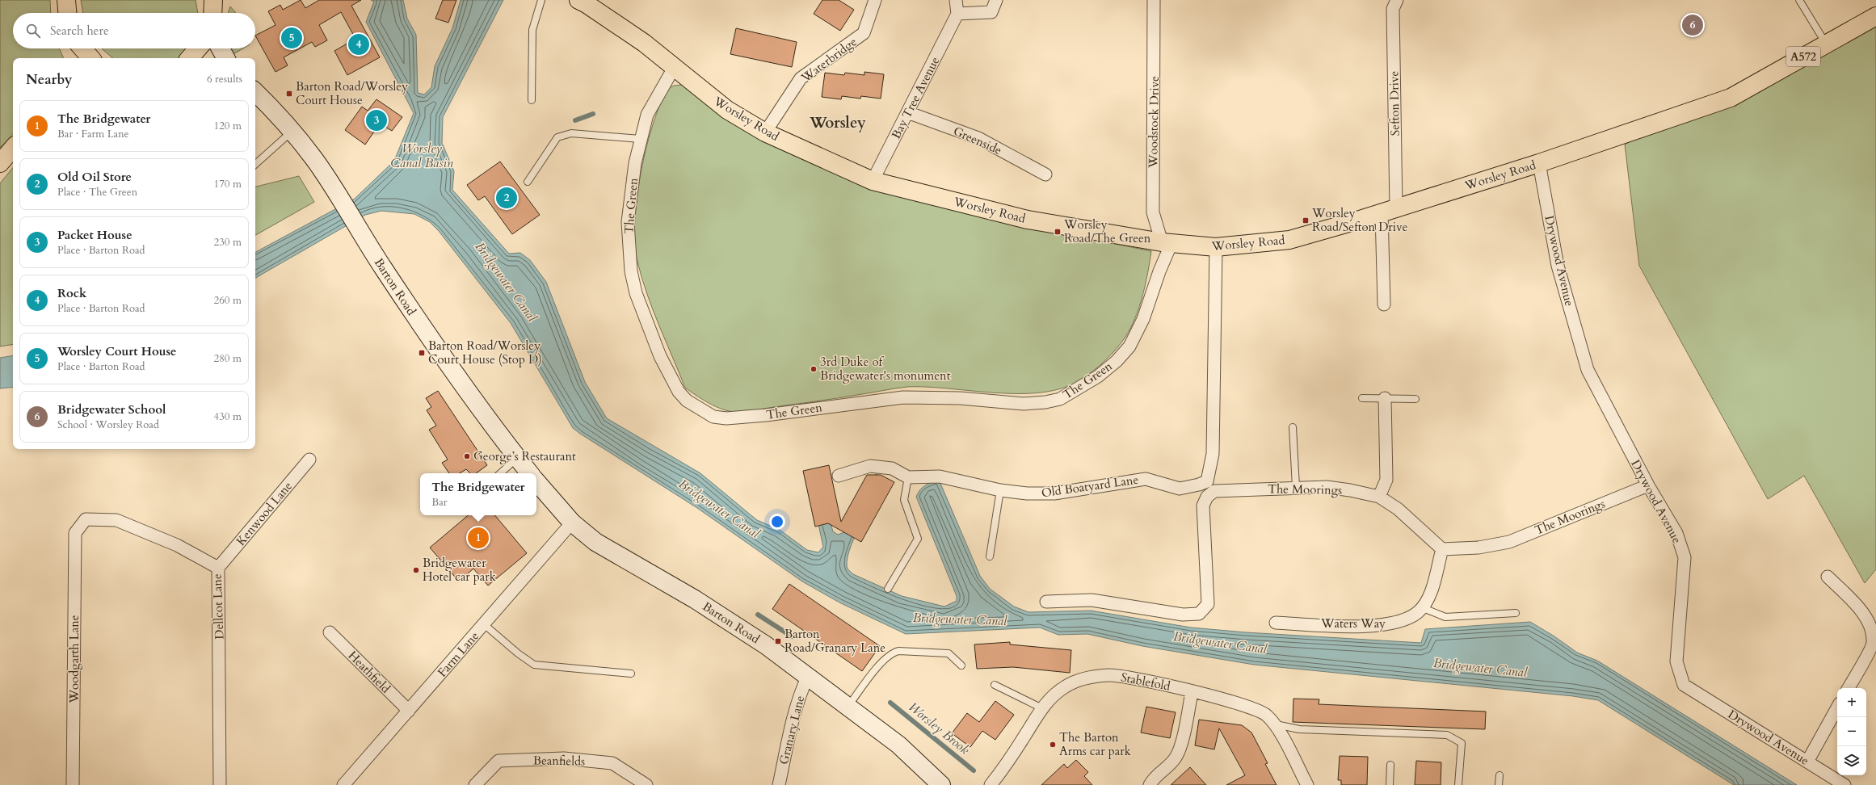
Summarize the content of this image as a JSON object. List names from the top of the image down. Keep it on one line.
{"streets":{"main road":["A572","Worsley Road","Barton Road"],"street":["Waterbridge","Bay Tree Avenue","Sefton Drive","Woodstock Drive","Greenside","The Green","Drywood Avenue","Old Boatyard Lane","The Moorings","Kenwood Lane","Dellcot Lane","Waters Way","Farm Lane","Woodgarth Lane","Heathfield","Stablefold","Granary Lane","Beanfields"]},"crossings":[["Waterbridge","Worsley Road"],["Bay Tree Avenue","Worsley Road"],["Bay Tree Avenue","Greenside"],["Sefton Drive","Worsley Road"],["Worsley Road","Woodstock Drive"],["Worsley Road","The Green"],["Worsley Road","Drywood Avenue"],["Worsley Road","Old Boatyard Lane"],["Woodstock Drive","The Green"],["Drywood Avenue","The Moorings"],["Barton Road","Farm Lane"],["Barton Road","Granary Lane"],["The Moorings","Waters Way"],["Kenwood Lane","Dellcot Lane"],["Dellcot Lane","Woodgarth Lane"],["Farm Lane","Heathfield"]],"districts":["Worsley"],"water":["Worsley Canal Basin","Bridgewater Canal","Worsley Brook"],"places":{"transit":["Barton Road/Worsley Court House","Worsley Road/Sefton Drive","Worsley Road/The Green","Barton Road/Worsley Court House (Stop D)","Barton Road/Granary Lane"],"other":["3rd Duke of Bridgewater's monument","George’s Restaurant","Bridgewater Hotel car park","The Barton Arms car park"]},"page":{"pins":["6","5","4","3","2","1"],"search":"Search here","heading":["Nearby","6 results"],"list":[{"mark":"1","name":"The Bridgewater","note":"Bar · Farm Lane","value":"120 m"},{"mark":"2","name":"Old Oil Store","note":"Place · The Green","value":"170 m"},{"mark":"3","name":"Packet House","note":"Place · Barton Road","value":"230 m"},{"mark":"4","name":"Rock","note":"Place · Barton Road","value":"260 m"},{"mark":"5","name":"Worsley Court House","note":"Place · Barton Road","value":"280 m"},{"mark":"6","name":"Bridgewater School","note":"School · Worsley Road","value":"430 m"}],"popup":["The Bridgewater","Bar"],"map_buttons":["+","−"]}}
